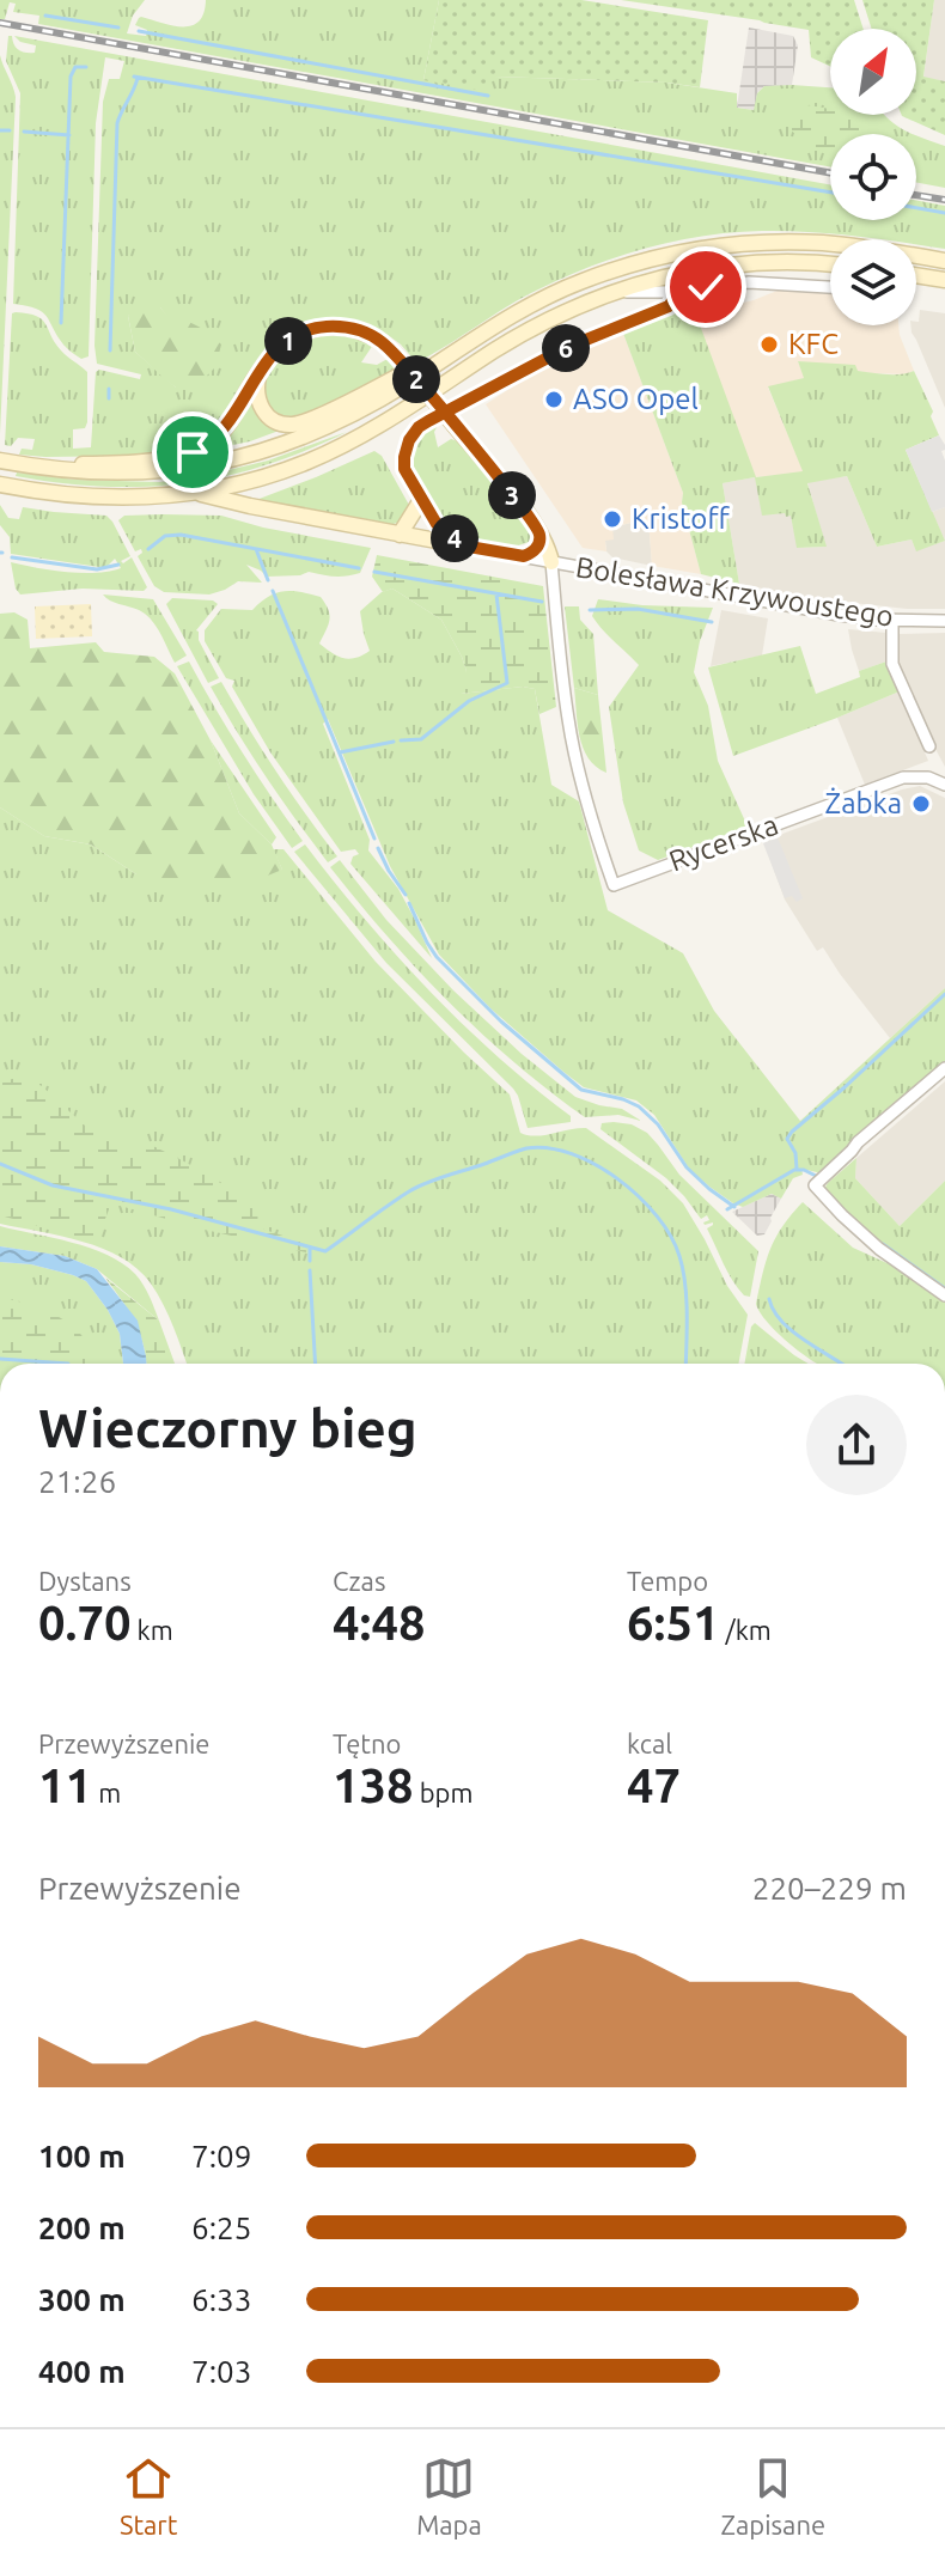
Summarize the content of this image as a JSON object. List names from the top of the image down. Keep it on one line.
{"streets":{"street":["Bolesława Krzywoustego","Rycerska"]},"crossings":[["Bolesława Krzywoustego","Rycerska"]],"places":["KFC","ASO Opel","Kristoff","Żabka"],"north":"top right","page":{"pins":["1","6","2","3","4"],"heading":["Wieczorny bieg","21:26"],"stats":[["Dystans","0.70 km"],["Czas","4:48"],["Tempo","6:51 /km"],["Przewyższenie","11 m"],["Tętno","138 bpm"],["kcal","47"]],"chart":["Przewyższenie","220–229 m"],"list":[{"name":"100 m","note":"7:09"},{"name":"200 m","note":"6:25"},{"name":"300 m","note":"6:33"},{"name":"400 m","note":"7:03"}],"tabs":["Start","Mapa","Zapisane"]}}
